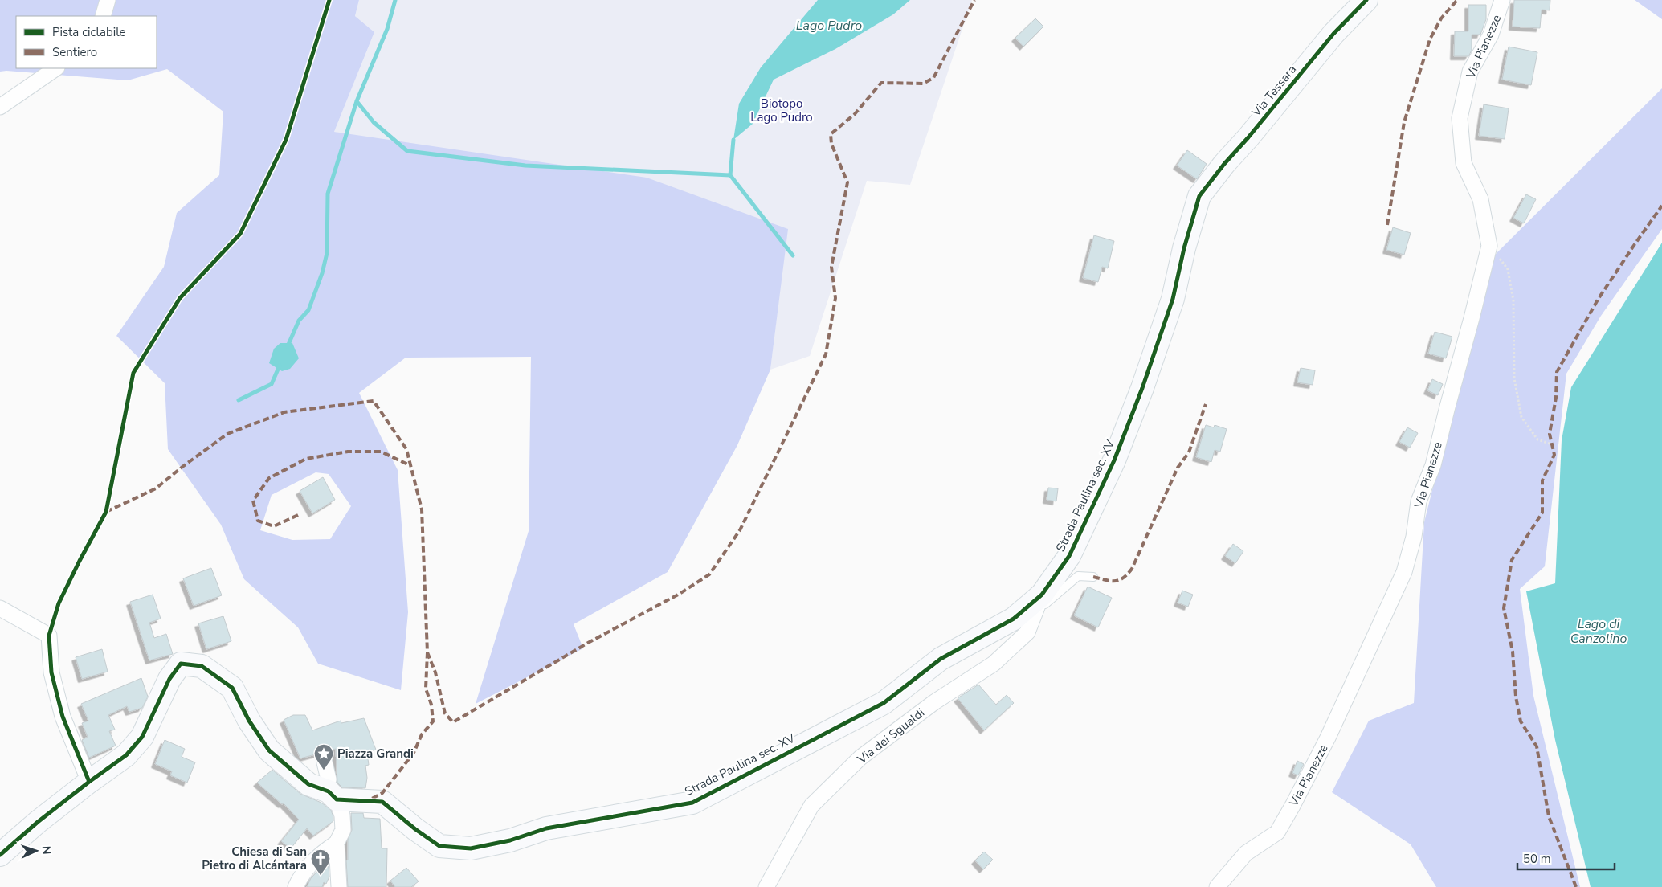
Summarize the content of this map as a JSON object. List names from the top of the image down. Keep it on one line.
{"streets":{"street":["Via Pianezze","Via Tessara","Strada Paulina sec. XV","Via dei Sgualdi"]},"crossings":[["Via Tessara","Strada Paulina sec. XV"],["Strada Paulina sec. XV","Via dei Sgualdi"]],"water":["Lago Pudro","Lago di Canzolino"],"parks":["Biotopo Lago Pudro"],"places":{"place":["Piazza Grandi"],"church":["Chiesa di San Pietro di Alcántara"]},"legend":["Pista ciclabile","Sentiero"],"scale_bar":"50 m","north":"right"}
